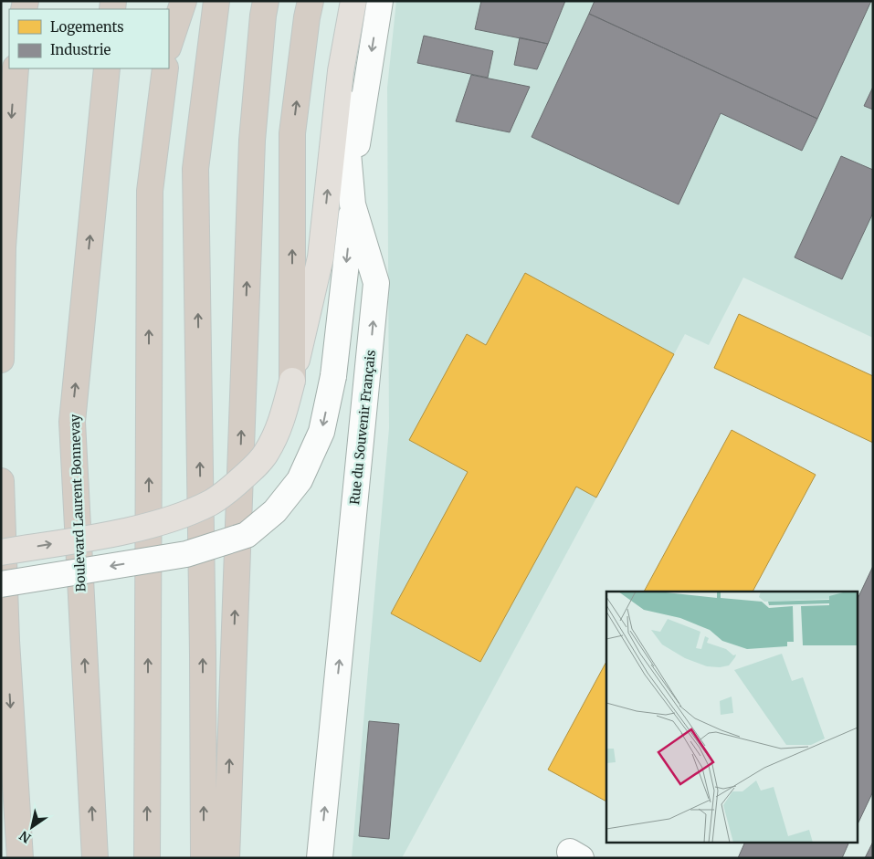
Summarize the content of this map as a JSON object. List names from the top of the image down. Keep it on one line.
{"streets":{"highway":["Boulevard Laurent Bonnevay"],"main road":["Rue du Souvenir Français"]},"one_way":["Rue du Souvenir Français"],"legend":["Logements","Industrie"],"north":"bottom left"}
